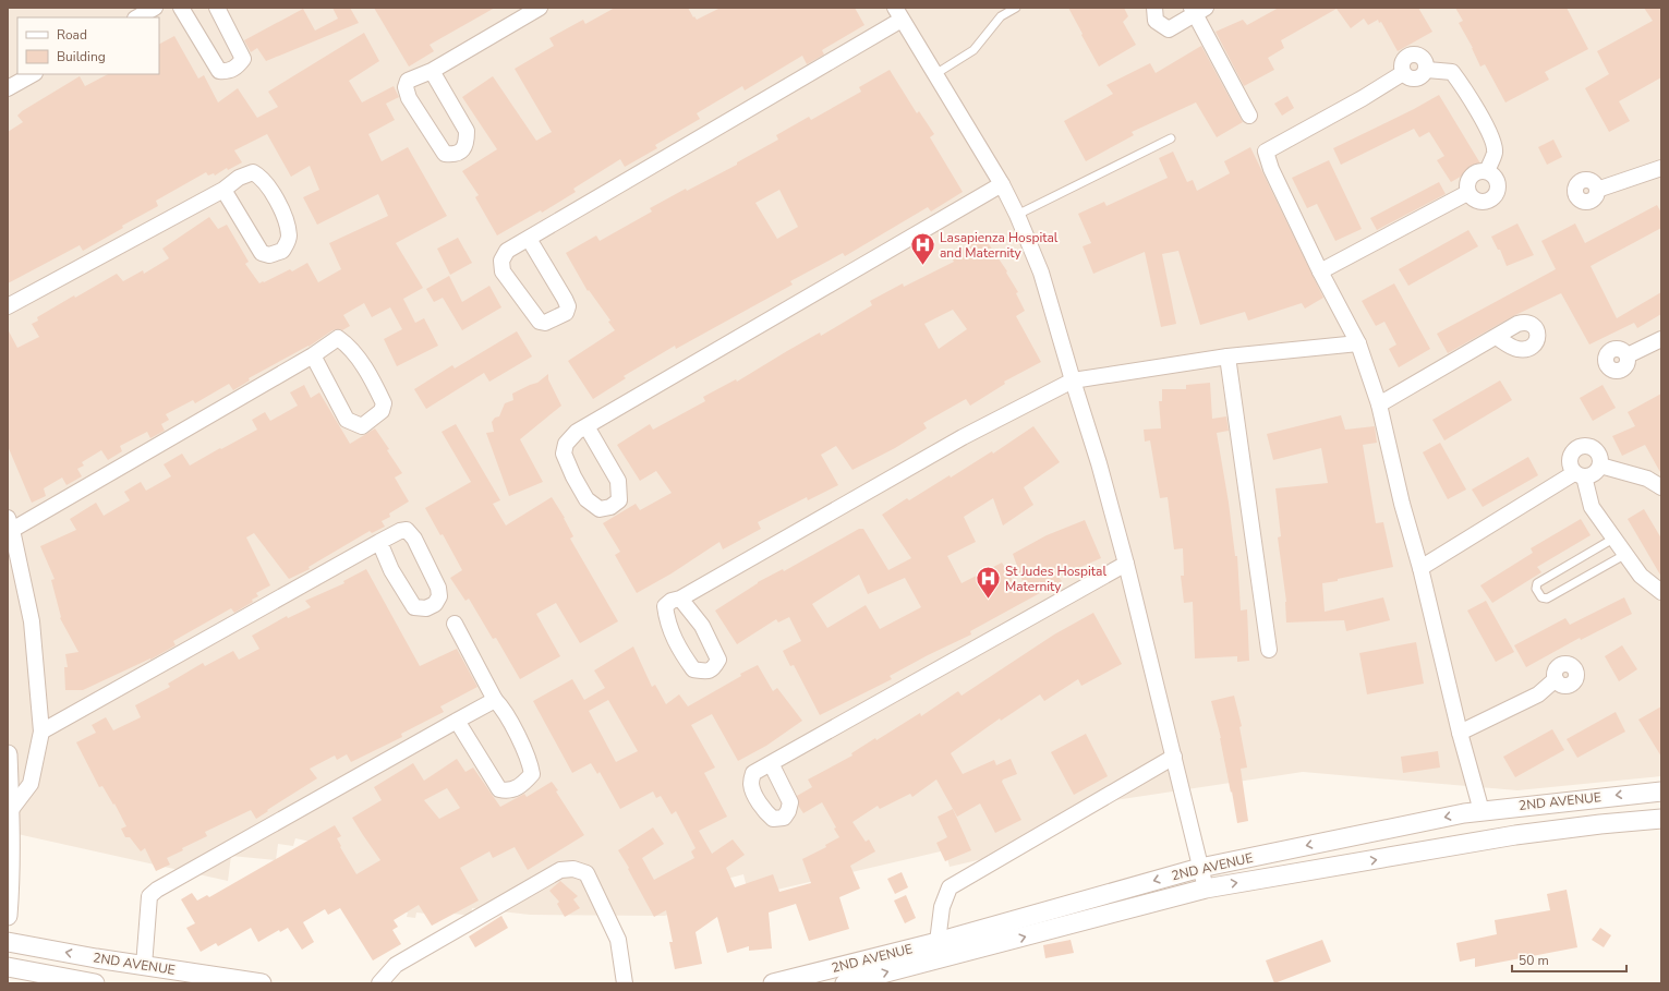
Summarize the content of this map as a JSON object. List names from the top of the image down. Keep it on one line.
{"streets":{"street":["2ND AVENUE"]},"places":{"hospital":["Lasapienza Hospital and Maternity","St Judes Hospital Maternity"]},"legend":["Road","Building"],"scale_bar":"50 m"}
